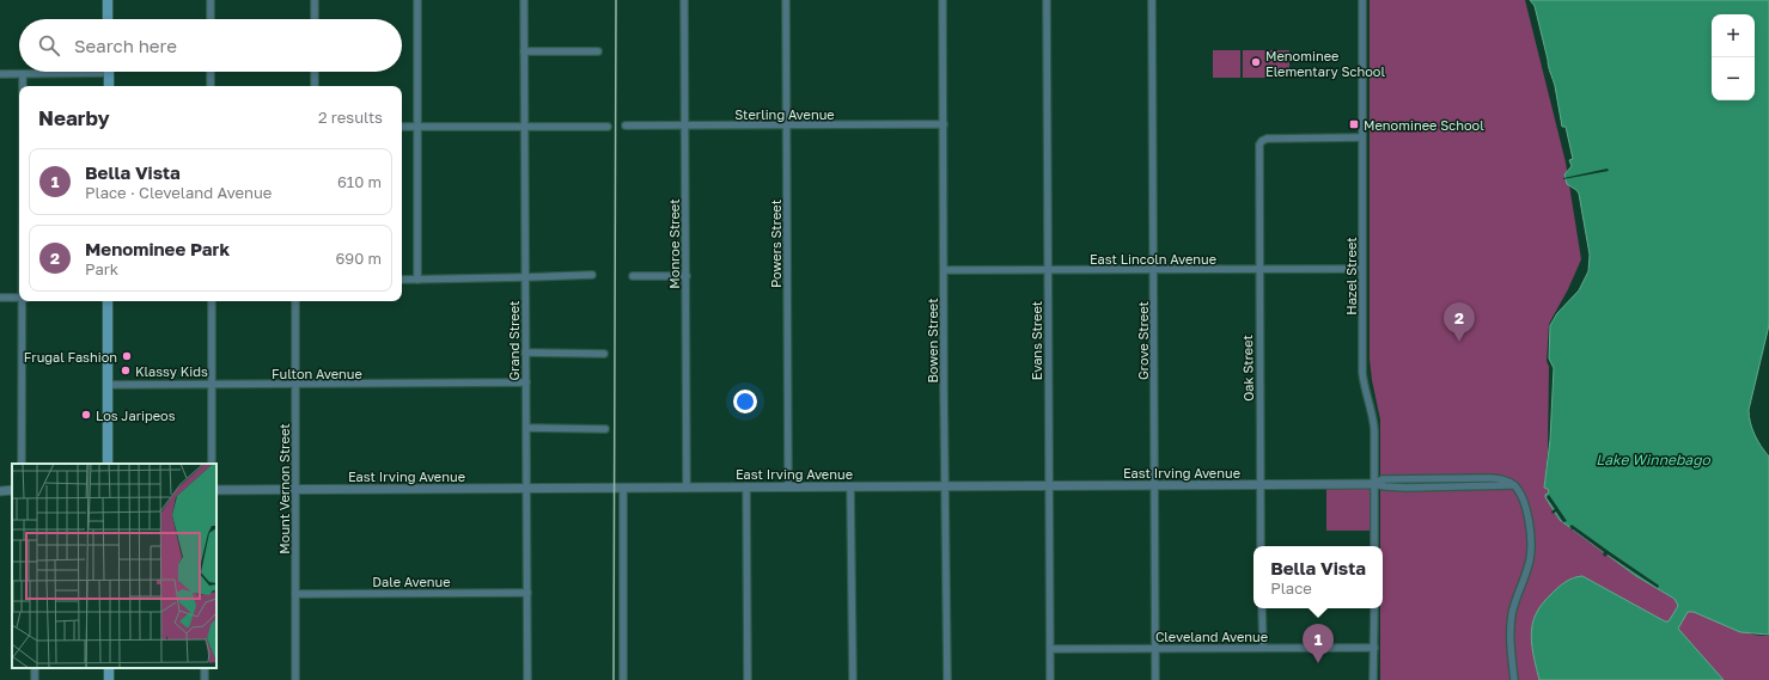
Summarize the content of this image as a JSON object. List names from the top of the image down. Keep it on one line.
{"streets":{"street":["Sterling Avenue","Monroe Street","Powers Street","East Lincoln Avenue","Hazel Street","Grand Street","Bowen Street","Evans Street","Grove Street","Oak Street","Fulton Avenue","East Irving Avenue","Mount Vernon Street","Dale Avenue","Cleveland Avenue"]},"crossings":[["Sterling Avenue","Monroe Street"],["Sterling Avenue","Powers Street"],["Sterling Avenue","Bowen Street"],["Monroe Street","East Irving Avenue"],["Powers Street","East Irving Avenue"],["East Lincoln Avenue","Hazel Street"],["East Lincoln Avenue","Bowen Street"],["East Lincoln Avenue","Evans Street"],["East Lincoln Avenue","Grove Street"],["East Lincoln Avenue","Oak Street"],["Hazel Street","Oak Street"],["Hazel Street","East Irving Avenue"],["Grand Street","Fulton Avenue"],["Grand Street","East Irving Avenue"],["Grand Street","Dale Avenue"],["Bowen Street","East Irving Avenue"],["Evans Street","East Irving Avenue"],["Evans Street","Cleveland Avenue"],["Grove Street","East Irving Avenue"],["Grove Street","Cleveland Avenue"],["Oak Street","East Irving Avenue"],["Fulton Avenue","Mount Vernon Street"],["East Irving Avenue","Mount Vernon Street"],["Mount Vernon Street","Dale Avenue"]],"water":["Lake Winnebago"],"places":{"other":["Menominee Elementary School","Frugal Fashion","Klassy Kids","Los Jaripeos"],"transit":["Menominee School"]},"page":{"map_buttons":["+","−"],"search":"Search here","heading":["Nearby","2 results"],"list":[{"mark":"1","name":"Bella Vista","note":"Place · Cleveland Avenue","value":"610 m"},{"mark":"2","name":"Menominee Park","note":"Park","value":"690 m"}],"pins":["2","1"],"popup":["Bella Vista","Place"]}}
